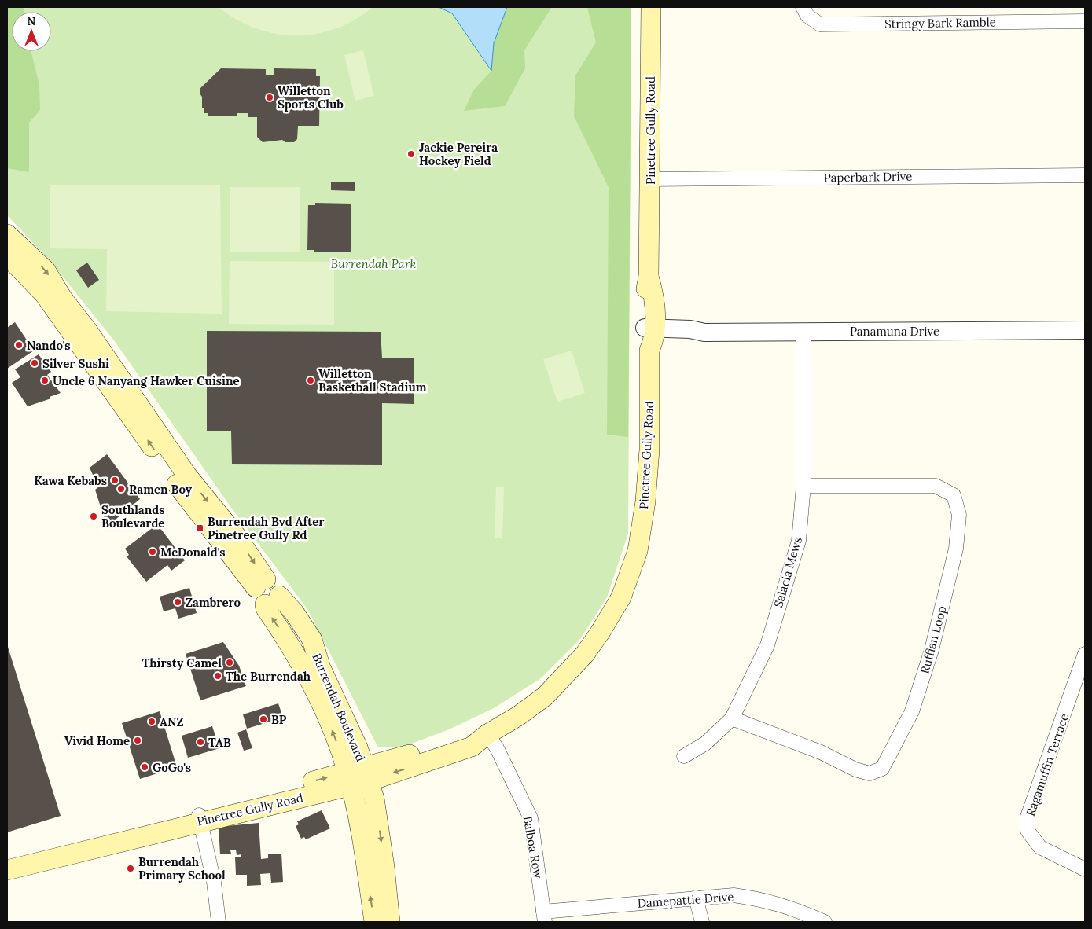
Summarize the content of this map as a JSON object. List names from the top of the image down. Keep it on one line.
{"streets":{"main road":["Pinetree Gully Road","Burrendah Boulevard"],"street":["Stringy Bark Ramble","Paperbark Drive","Panamuna Drive","Salacia Mews","Ruffian Loop","Ragamuffin Terrace","Balboa Row","Damepattie Drive"]},"crossings":[["Pinetree Gully Road","Paperbark Drive"],["Pinetree Gully Road","Panamuna Drive"],["Pinetree Gully Road","Burrendah Boulevard"],["Pinetree Gully Road","Balboa Row"],["Panamuna Drive","Salacia Mews"],["Salacia Mews","Ruffian Loop"],["Balboa Row","Damepattie Drive"]],"parks":["Burrendah Park"],"places":{"other":["Willetton Sports Club","Jackie Pereira Hockey Field","Nando's","Silver Sushi","Uncle 6 Nanyang Hawker Cuisine","Willetton Basketball Stadium","Kawa Kebabs","Ramen Boy","Southlands Boulevarde","McDonald's","Zambrero","Thirsty Camel","The Burrendah","BP","ANZ","Vivid Home","TAB","GoGo's","Burrendah Primary School"],"transit":["Burrendah Bvd After Pinetree Gully Rd"]},"north":"top"}
